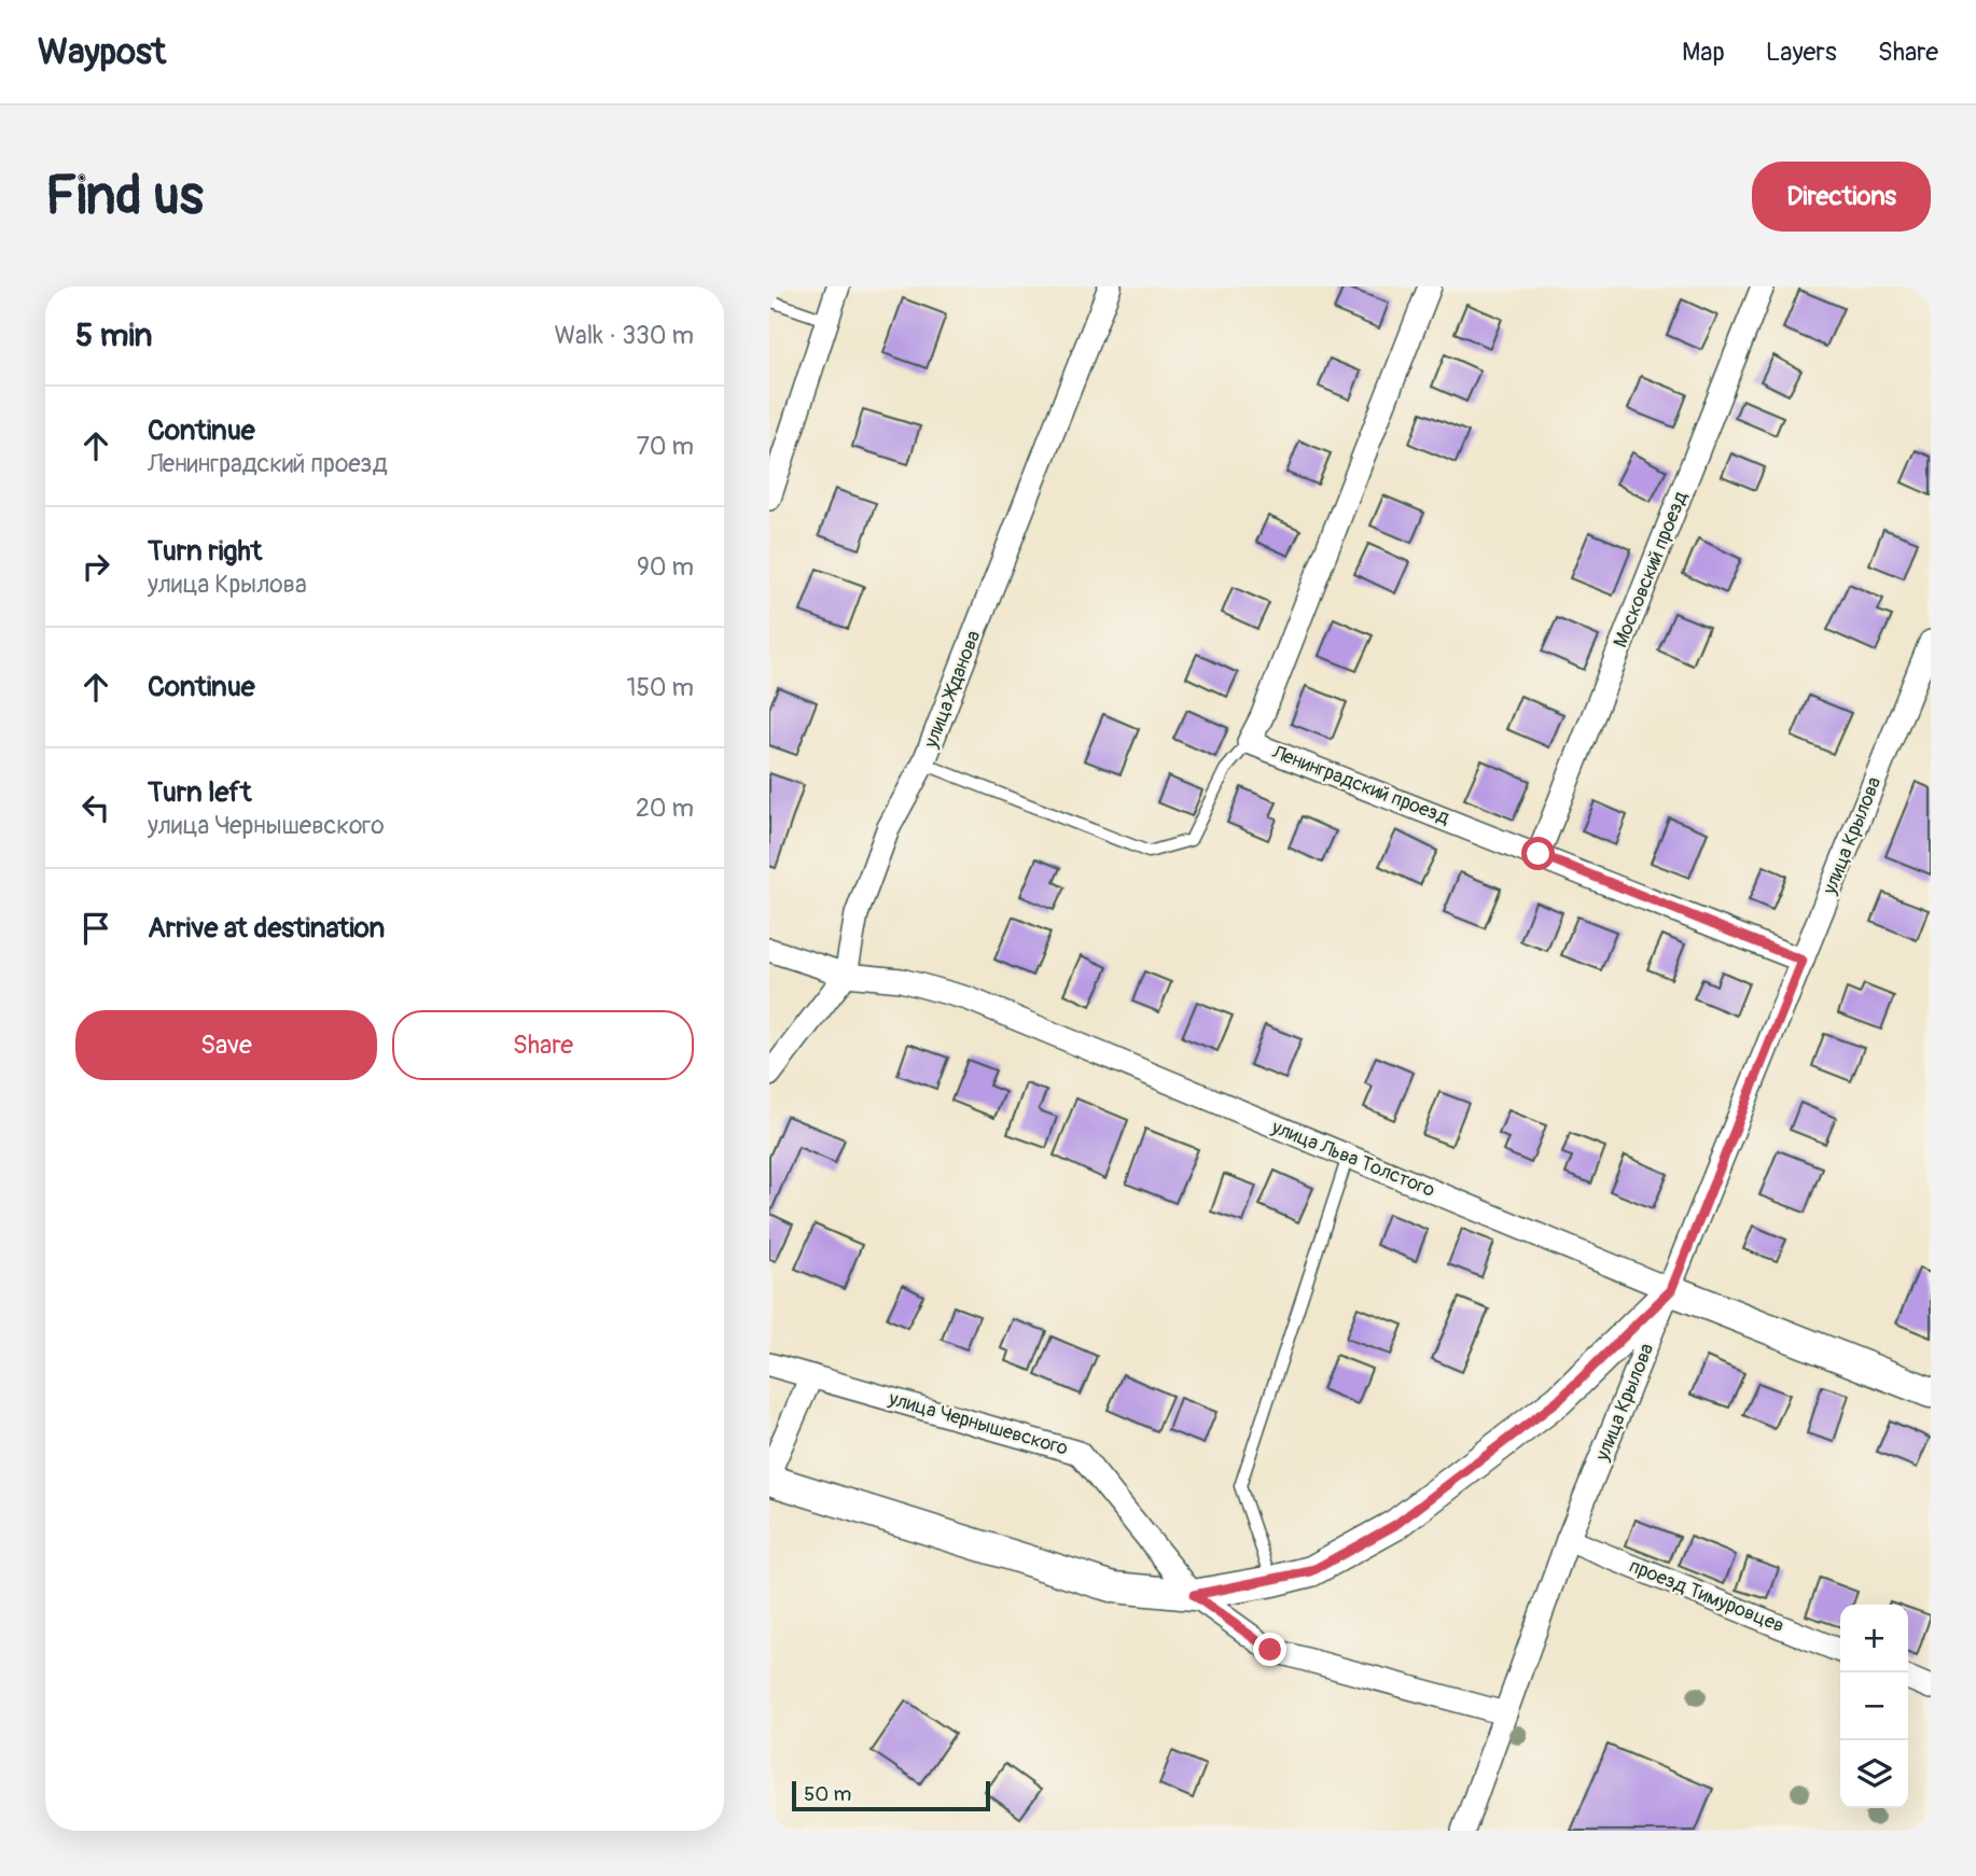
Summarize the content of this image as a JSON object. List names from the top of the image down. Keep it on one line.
{"streets":{"street":["Московский проезд","улица Жданова","Ленинградский проезд","улица Крылова","улица Льва Толстого","улица Чернышевского","проезд Тимуровцев"]},"crossings":[["Московский проезд","Ленинградский проезд"],["улица Жданова","улица Льва Толстого"],["Ленинградский проезд","улица Крылова"],["улица Крылова","улица Льва Толстого"],["улица Крылова","улица Чернышевского"],["улица Крылова","проезд Тимуровцев"]],"scale_bar":"50 m","page":{"header":"Waypost","nav":["Map","Layers","Share"],"buttons":["Directions",["Save","Share"]],"title":"Find us","heading":["5 min","Walk · 330 m"],"list":[["Continue","Ленинградский проезд","70 m"],["Turn right","улица Крылова","90 m"],["Continue","150 m"],["Turn left","улица Чернышевского","20 m"],"Arrive at destination"],"map_buttons":["+","−"],"scale":"50 m"}}
